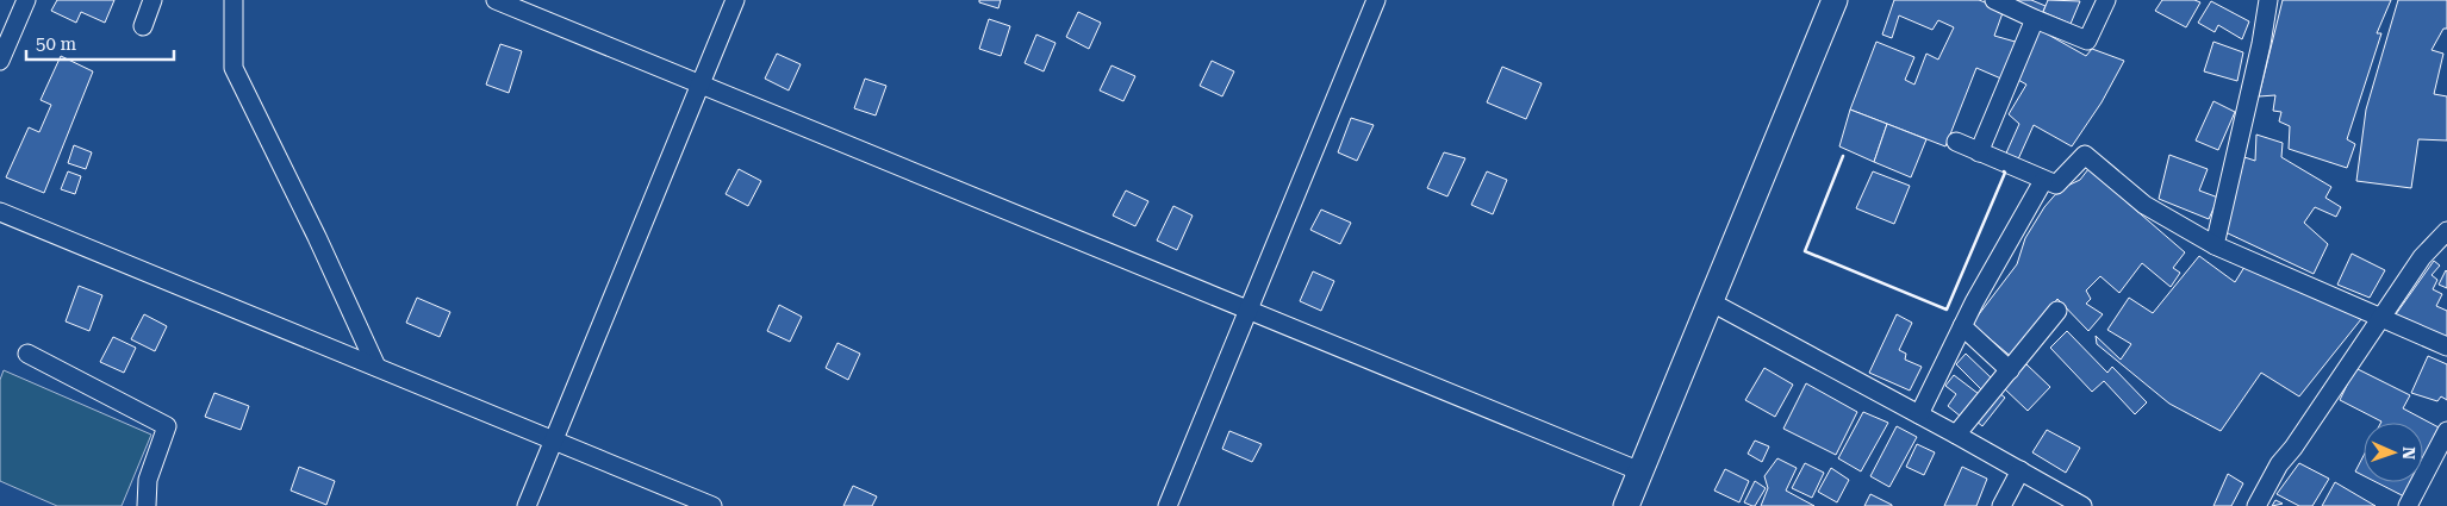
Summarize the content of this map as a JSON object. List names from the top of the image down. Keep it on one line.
{"scale_bar":"50 m","north":"right"}
